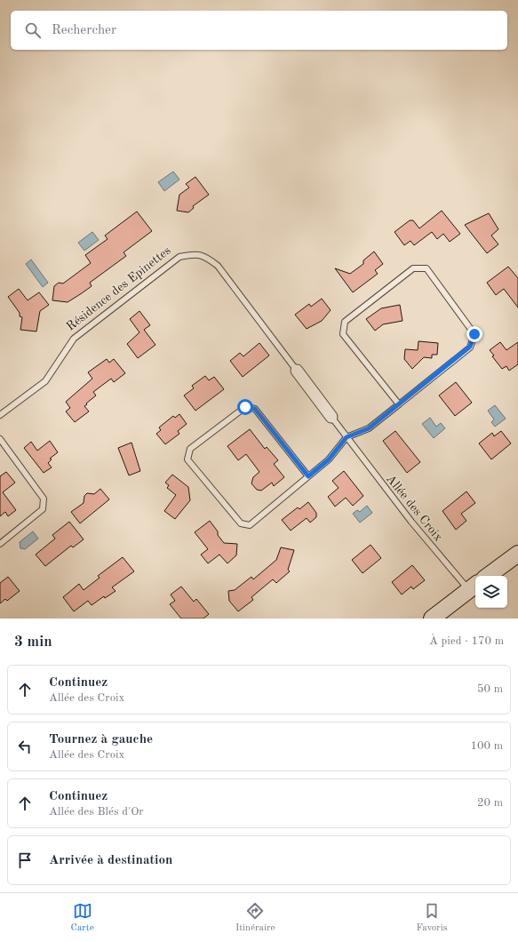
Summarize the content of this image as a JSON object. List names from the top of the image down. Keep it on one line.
{"streets":{"street":["Résidence des Epinettes"],"lane":["Allée des Croix"]},"crossings":[["Résidence des Epinettes","Allée des Croix"]],"page":{"search":"Rechercher","heading":["3 min","À pied · 170 m"],"list":[["Continuez","Allée des Croix","50 m"],["Tournez à gauche","Allée des Croix","100 m"],["Continuez","Allée des Blés d'Or","20 m"],"Arrivée à destination"],"nav":["Carte","Itinéraire","Favoris"]}}
